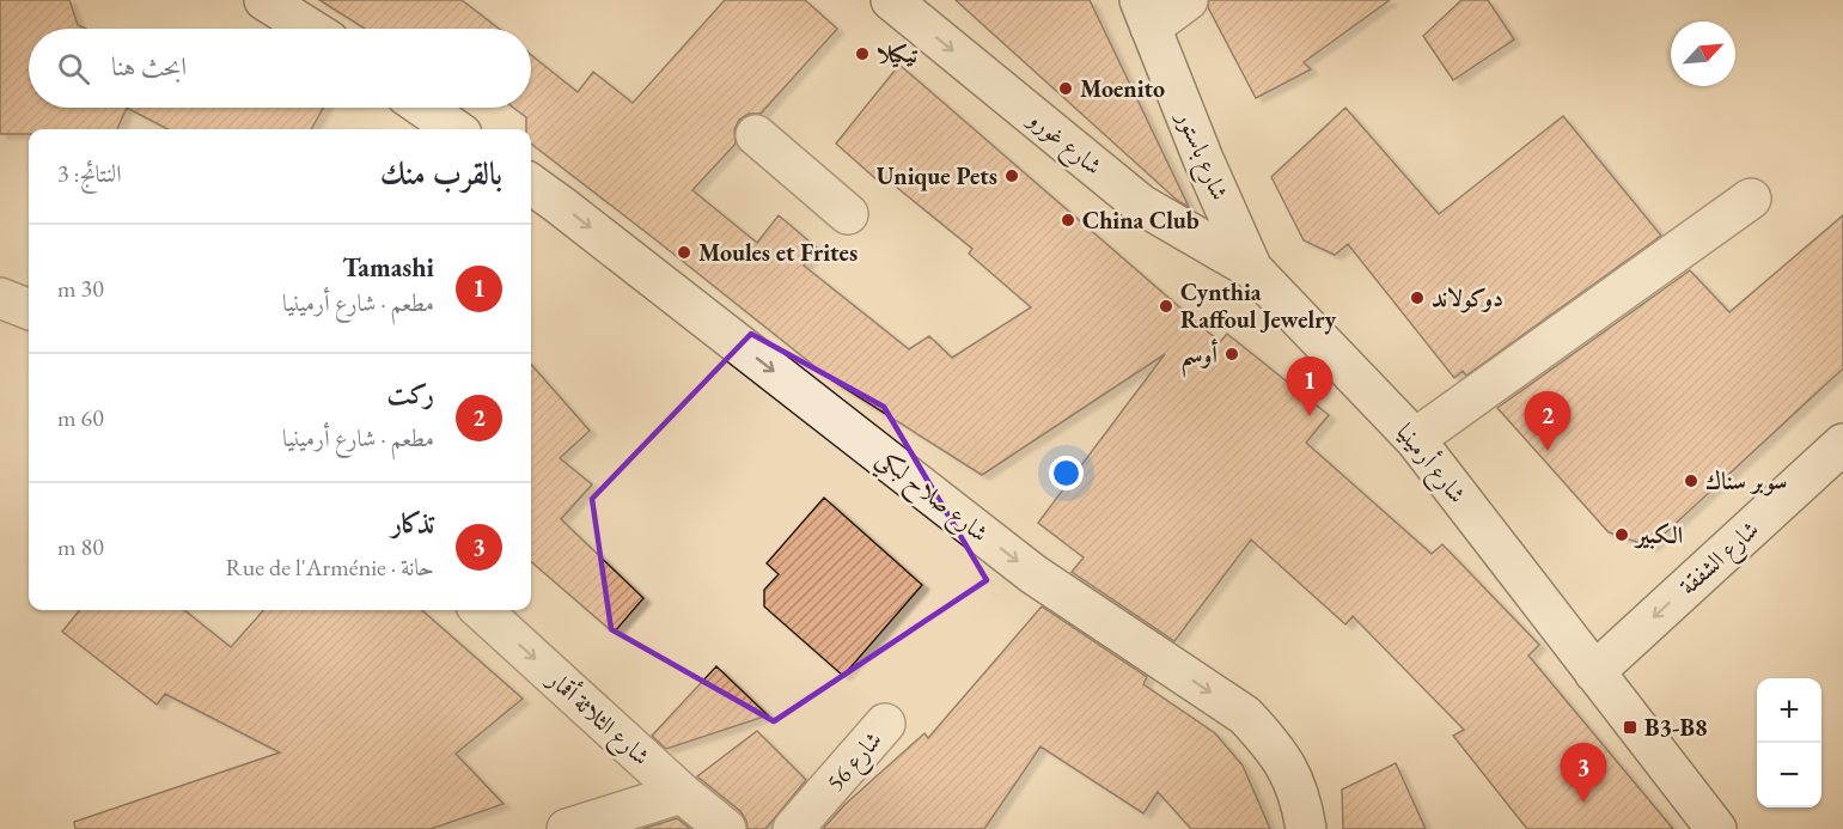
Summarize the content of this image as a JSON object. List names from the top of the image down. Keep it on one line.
{"streets":{"street":["شارع غورو","شارع باستور","شارع أرمينيا","شارع صلاح لبكي","شارع الشفقة","شارع الثلاثة أقمار","شارع 56"]},"crossings":[["شارع غورو","شارع باستور"],["شارع غورو","شارع أرمينيا"],["شارع باستور","شارع أرمينيا"],["شارع أرمينيا","شارع الشفقة"]],"one_way":["شارع صلاح لبكي","شارع الثلاثة أقمار"],"places":{"other":["تيكيلا","Moenito","Unique Pets","China Club","Moules et Frites","دوكولاند","Cynthia Raffoul Jewelry","أوسم","سوبر سناك","الكبير"],"transit":["B3-B8"]},"north":"top right","page":{"search":"ابحث هنا","heading":["بالقرب منك","النتائج: 3"],"list":[{"mark":"1","name":"Tamashi","note":"مطعم · شارع أرمينيا","value":"30 m"},{"mark":"2","name":"ركت","note":"مطعم · شارع أرمينيا","value":"60 m"},{"mark":"3","name":"تذكار","note":"حانة · Rue de l'Arménie","value":"80 m"}],"pins":["1","2","3"],"map_buttons":["+","−"]}}
